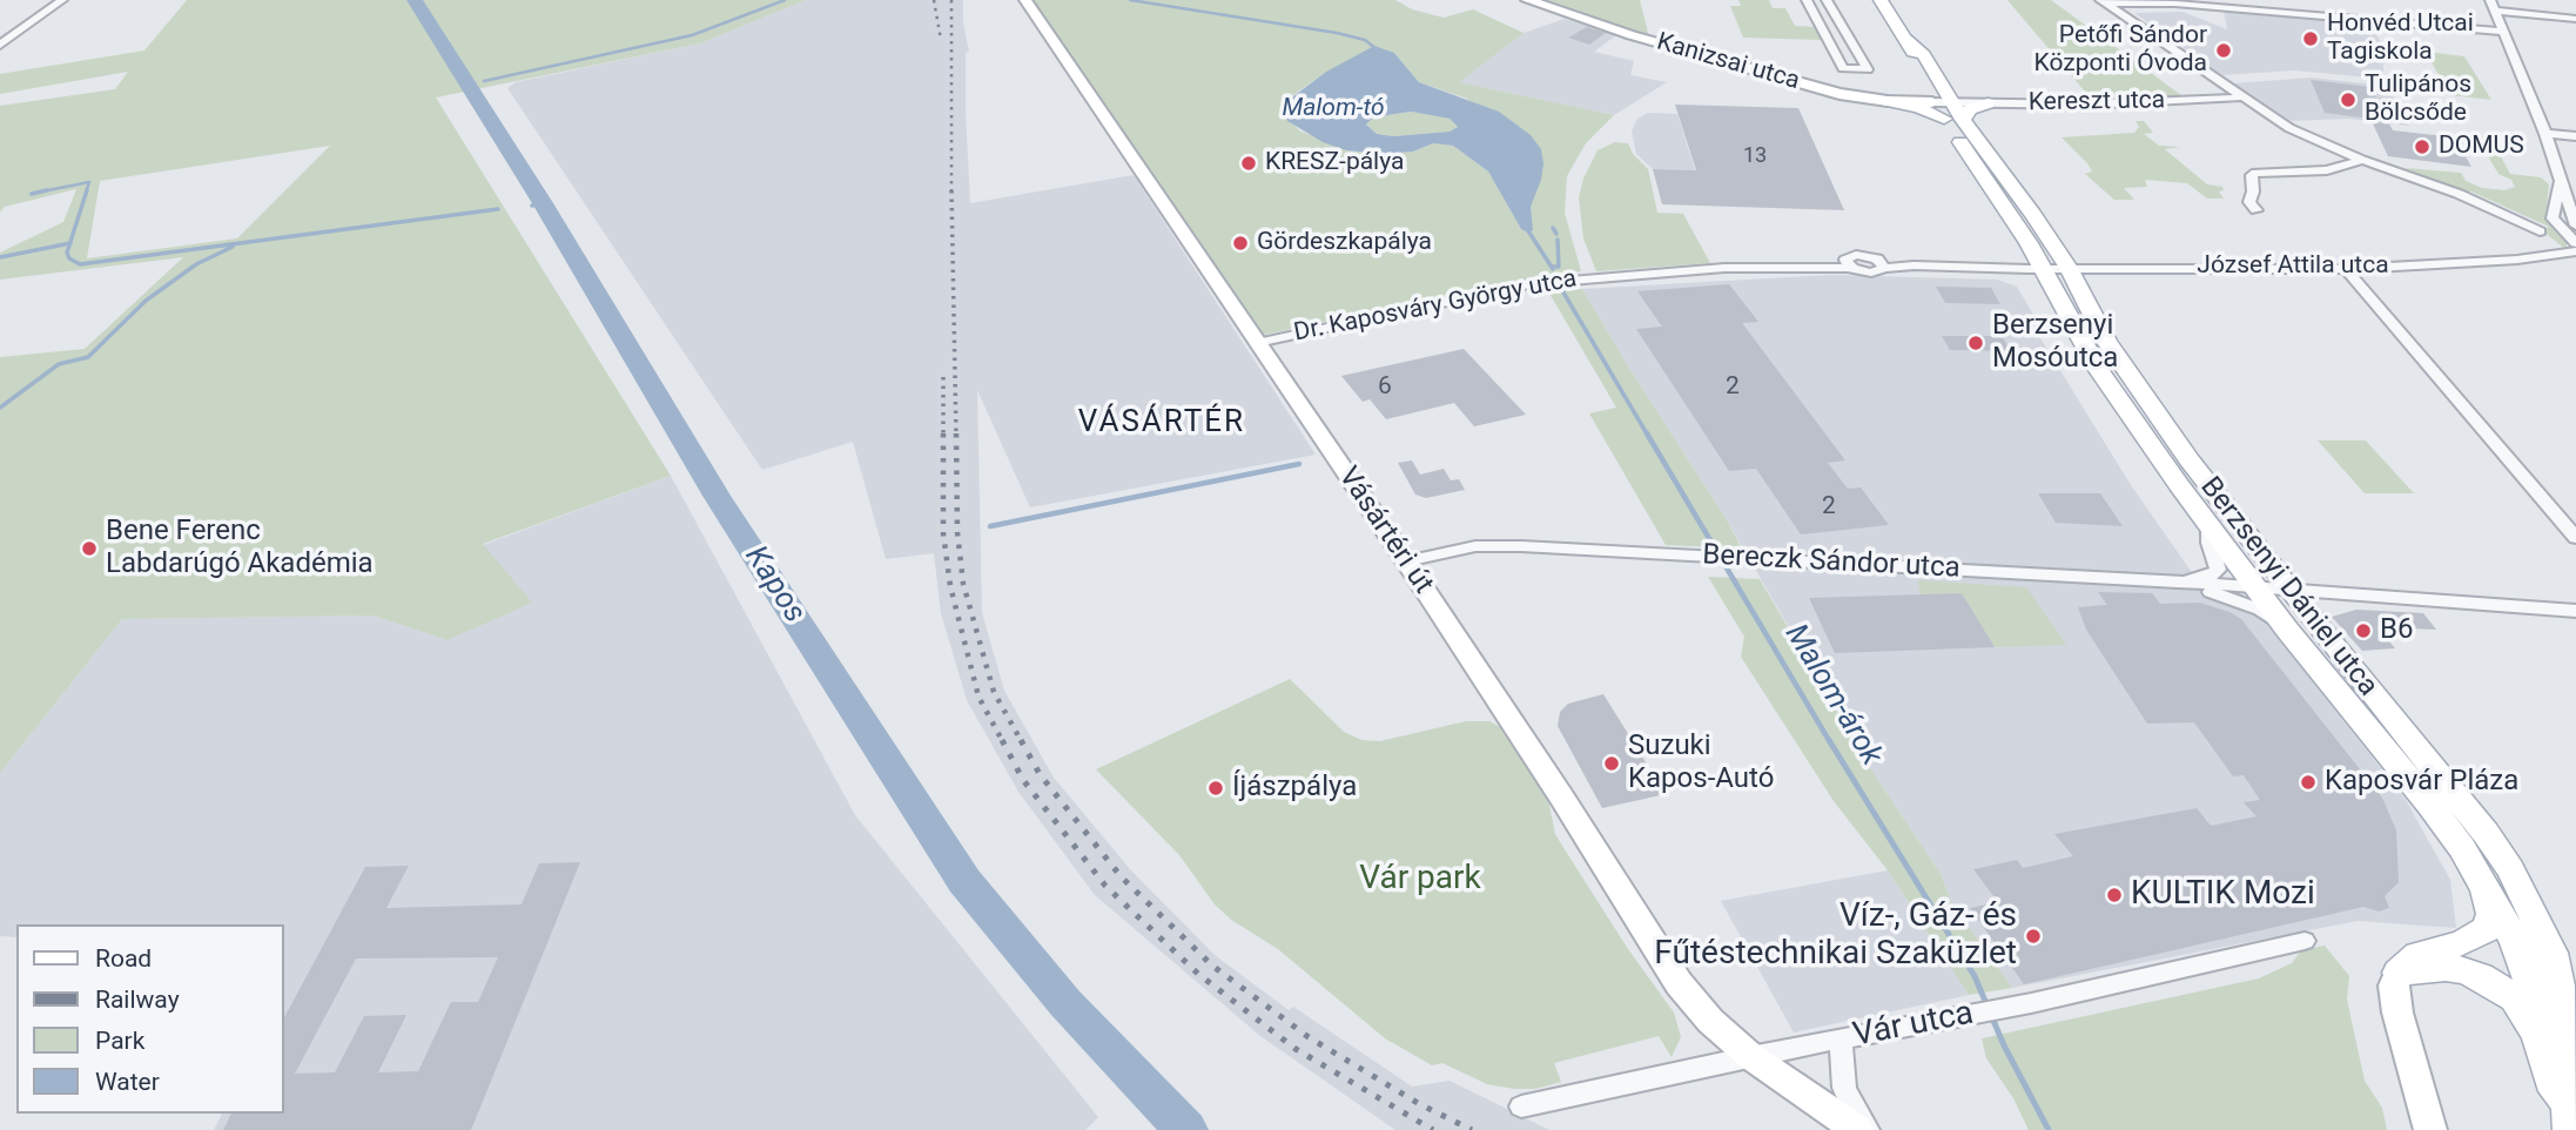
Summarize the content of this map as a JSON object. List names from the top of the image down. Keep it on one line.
{"streets":{"main road":["Berzsenyi Dániel utca"],"street":["Kanizsai utca","Kereszt utca","József Attila utca","Dr. Kaposváry György utca","Vásártéri út","Bereczk Sándor utca","Vár utca"]},"crossings":[["Kanizsai utca","Berzsenyi Dániel utca"],["Kereszt utca","Berzsenyi Dániel utca"],["József Attila utca","Berzsenyi Dániel utca"],["Dr. Kaposváry György utca","Vásártéri út"],["Vásártéri út","Bereczk Sándor utca"],["Vásártéri út","Vár utca"],["Bereczk Sándor utca","Berzsenyi Dániel utca"]],"districts":["VÁSÁRTÉR"],"water":["Malom-tó","Kapos","Malom-árok"],"parks":["Vár park"],"places":["Honvéd Utcai Tagiskola","Petőfi Sándor Központi Óvoda","Tulipános Bölcsőde","DOMUS","KRESZ-pálya","Gördeszkapálya","Berzsenyi Mosóutca","Bene Ferenc Labdarúgó Akadémia","B6","Suzuki Kapos-Autó","Kaposvár Pláza","Íjászpálya","KULTIK Mozi","Víz-, Gáz- és Fűtéstechnikai Szaküzlet"],"house_numbers":["13","6","2","2"],"legend":["Road","Railway","Park","Water"]}
